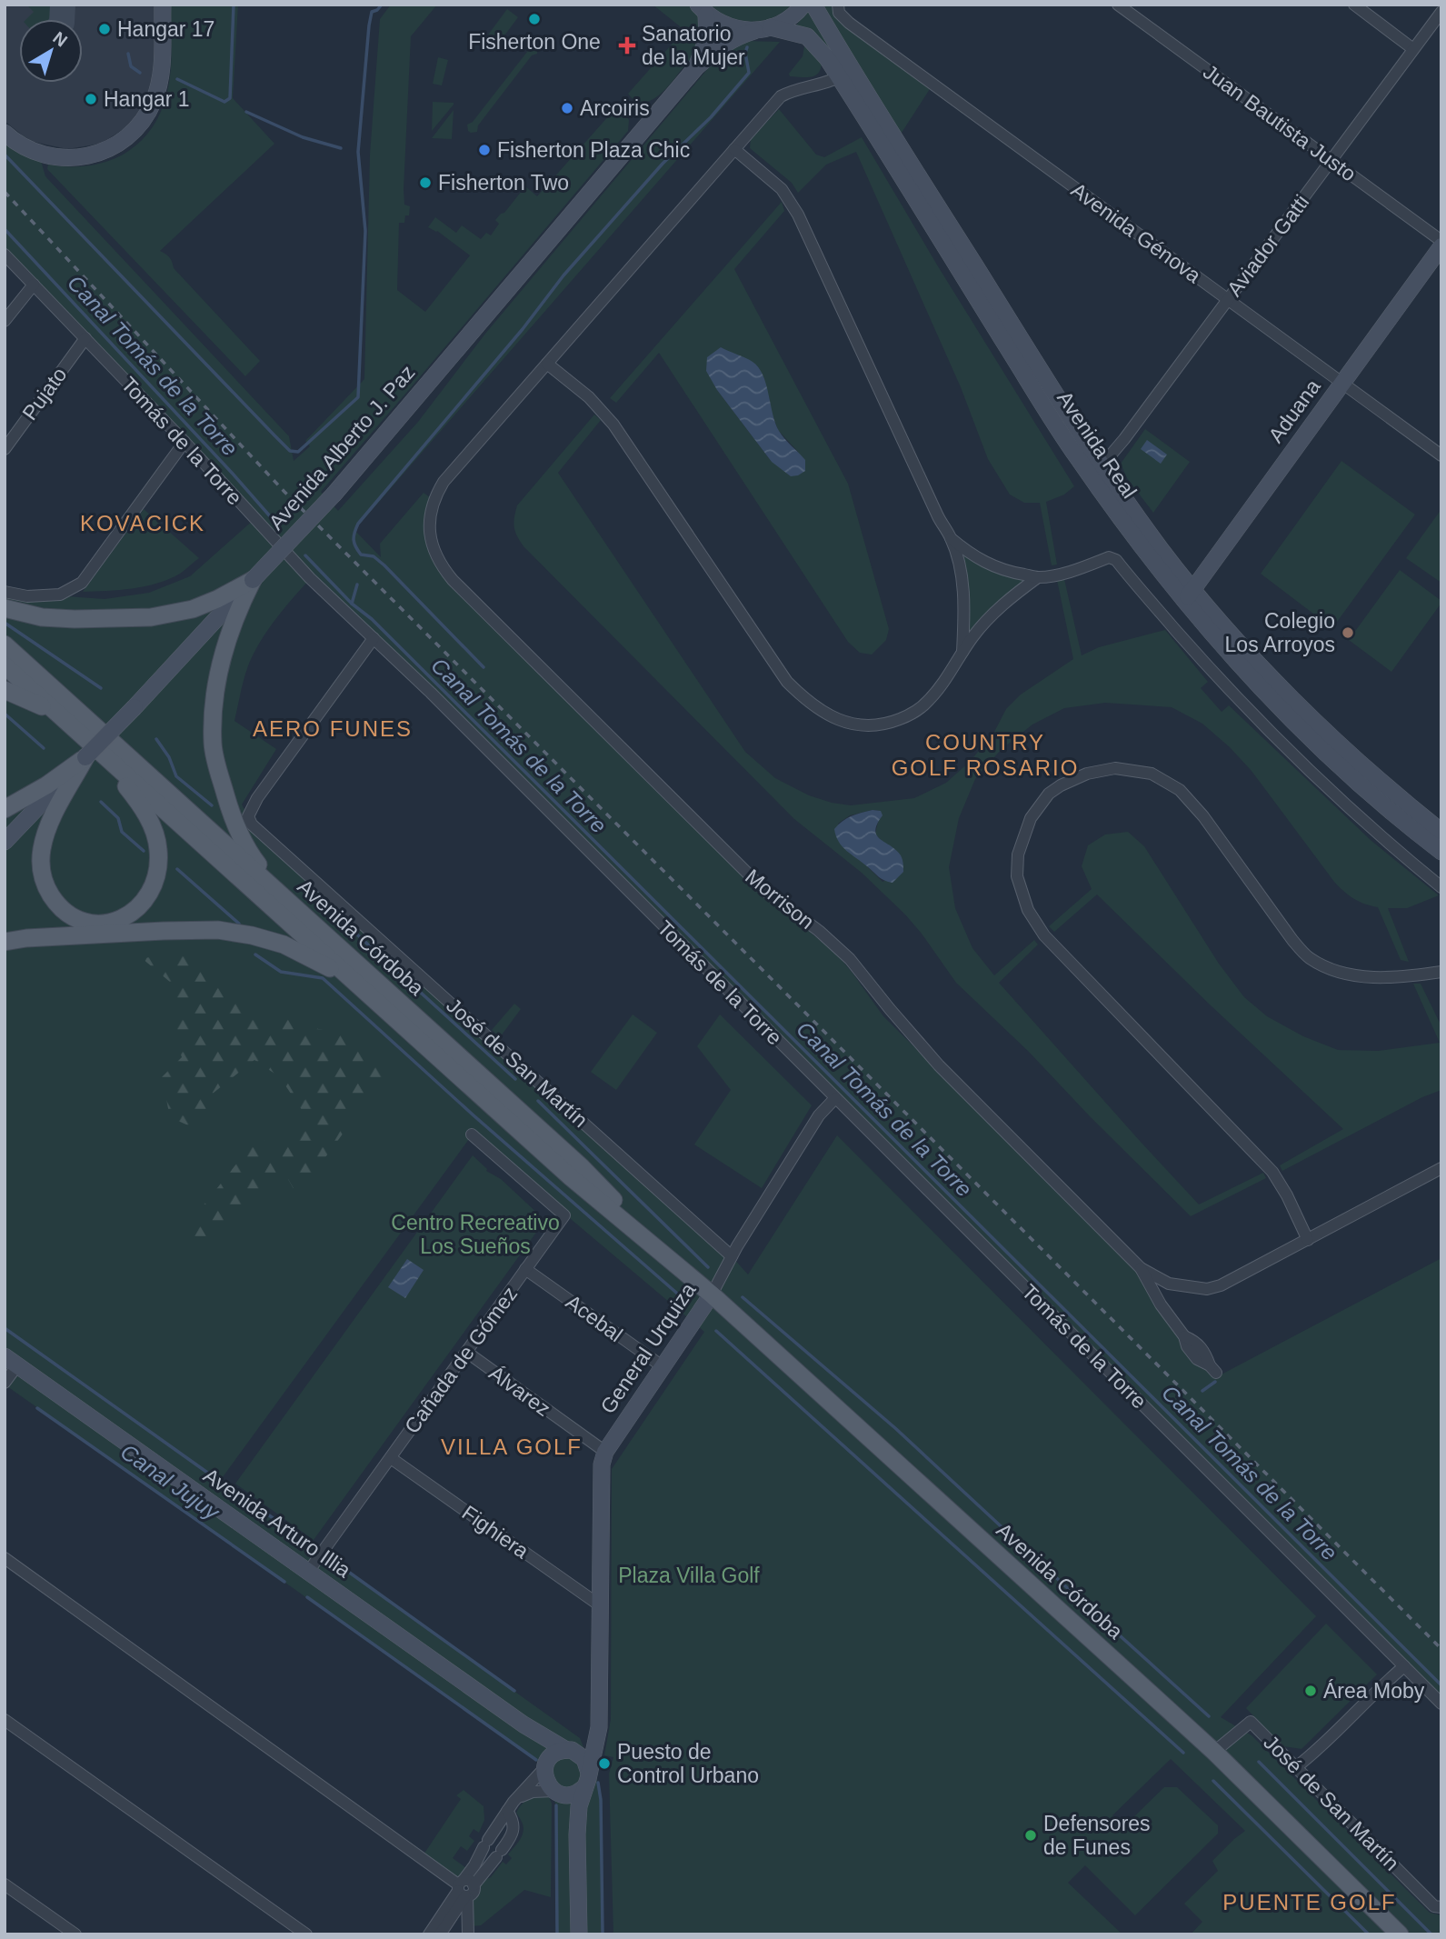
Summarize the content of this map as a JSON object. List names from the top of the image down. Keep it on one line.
{"streets":{"main road":["Aduana","Avenida Real","Avenida Alberto J. Paz","Avenida Córdoba","General Urquiza","Avenida Arturo Illia"],"street":["Juan Bautista Justo","Avenida Génova","Aviador Gatti","Pujato","Tomás de la Torre","Morrison","José de San Martín","Acebal","Cañada de Gómez","Álvarez","Fighiera"]},"crossings":[["Juan Bautista Justo","Aviador Gatti"],["Avenida Génova","Aviador Gatti"],["Avenida Génova","Aduana"],["Aviador Gatti","Avenida Real"],["Pujato","Tomás de la Torre"],["Aduana","Avenida Real"],["Tomás de la Torre","José de San Martín"],["Tomás de la Torre","General Urquiza"],["Avenida Real","Avenida Alberto J. Paz"],["Avenida Córdoba","José de San Martín"],["Avenida Córdoba","General Urquiza"],["José de San Martín","General Urquiza"],["Acebal","General Urquiza"],["Acebal","Cañada de Gómez"],["General Urquiza","Álvarez"],["General Urquiza","Avenida Arturo Illia"],["General Urquiza","Fighiera"],["Cañada de Gómez","Álvarez"],["Cañada de Gómez","Avenida Arturo Illia"],["Cañada de Gómez","Fighiera"]],"districts":["KOVACICK","AERO FUNES","COUNTRY GOLF ROSARIO","VILLA GOLF","PUENTE GOLF"],"water":["Canal Tomás de la Torre","Canal Jujuy"],"parks":["Centro Recreativo Los Sueños","Plaza Villa Golf"],"places":{"other":["Fisherton One","Hangar 17","Hangar 1","Arcoiris","Fisherton Plaza Chic","Fisherton Two","Colegio Los Arroyos","Área Moby","Puesto de Control Urbano","Defensores de Funes"],"health":["Sanatorio de la Mujer"]},"north":"top right"}
